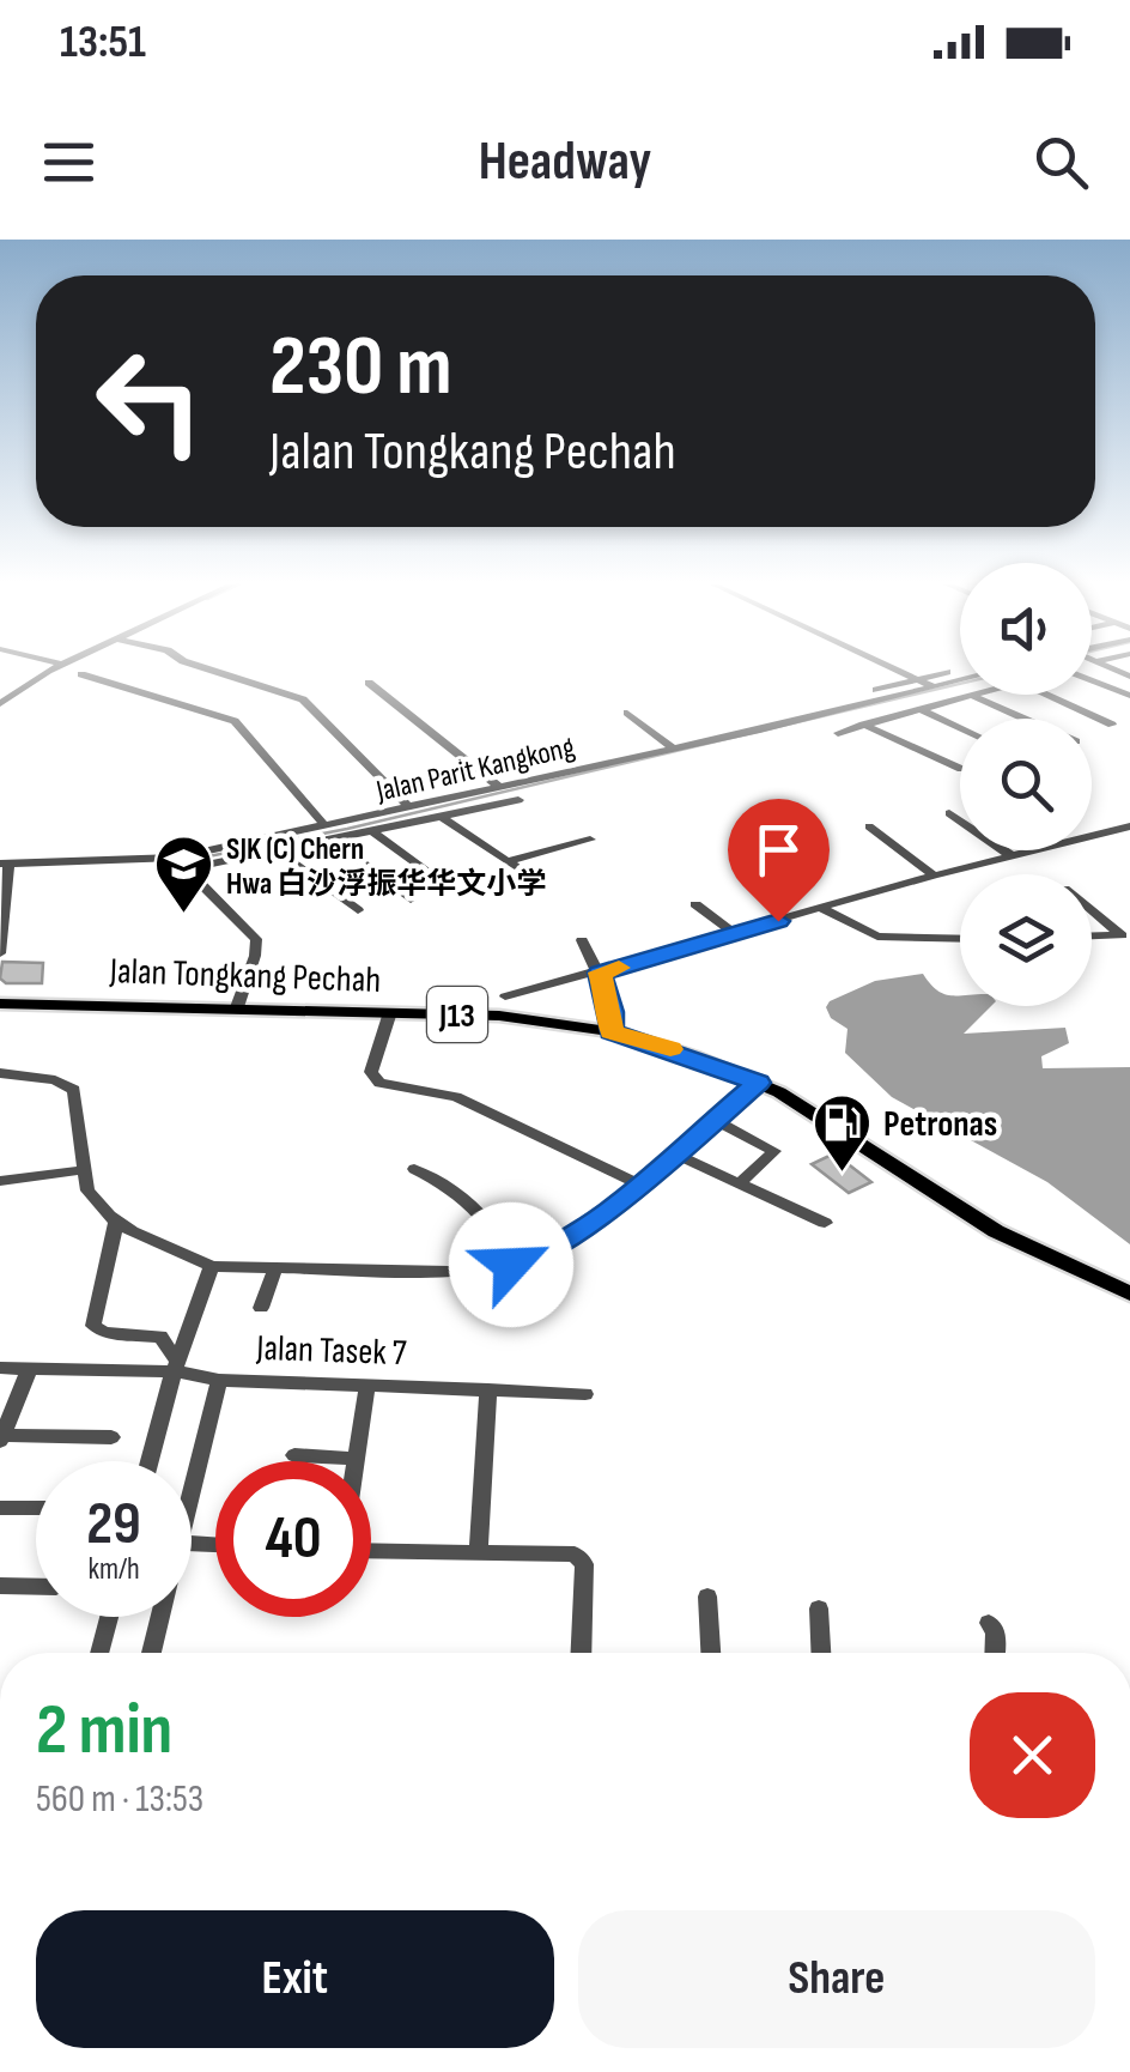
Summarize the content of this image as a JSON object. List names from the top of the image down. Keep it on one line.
{"streets":{"main road":["Jalan Tongkang Pechah","J13"],"street":["Jalan Parit Kangkong","Jalan Tasek 7"]},"places":{"school or university":["SJK (C) Chern Hwa 白沙浮振华华文小学"],"fuel station":["Petronas"]},"page":{"status":"13:51","header":"Headway","turn":["230 m","Jalan Tongkang Pechah"],"speed":"29 km/h","limit":"40","heading":["2 min","560 m · 13:53"],"buttons":["Exit","Share"]}}
